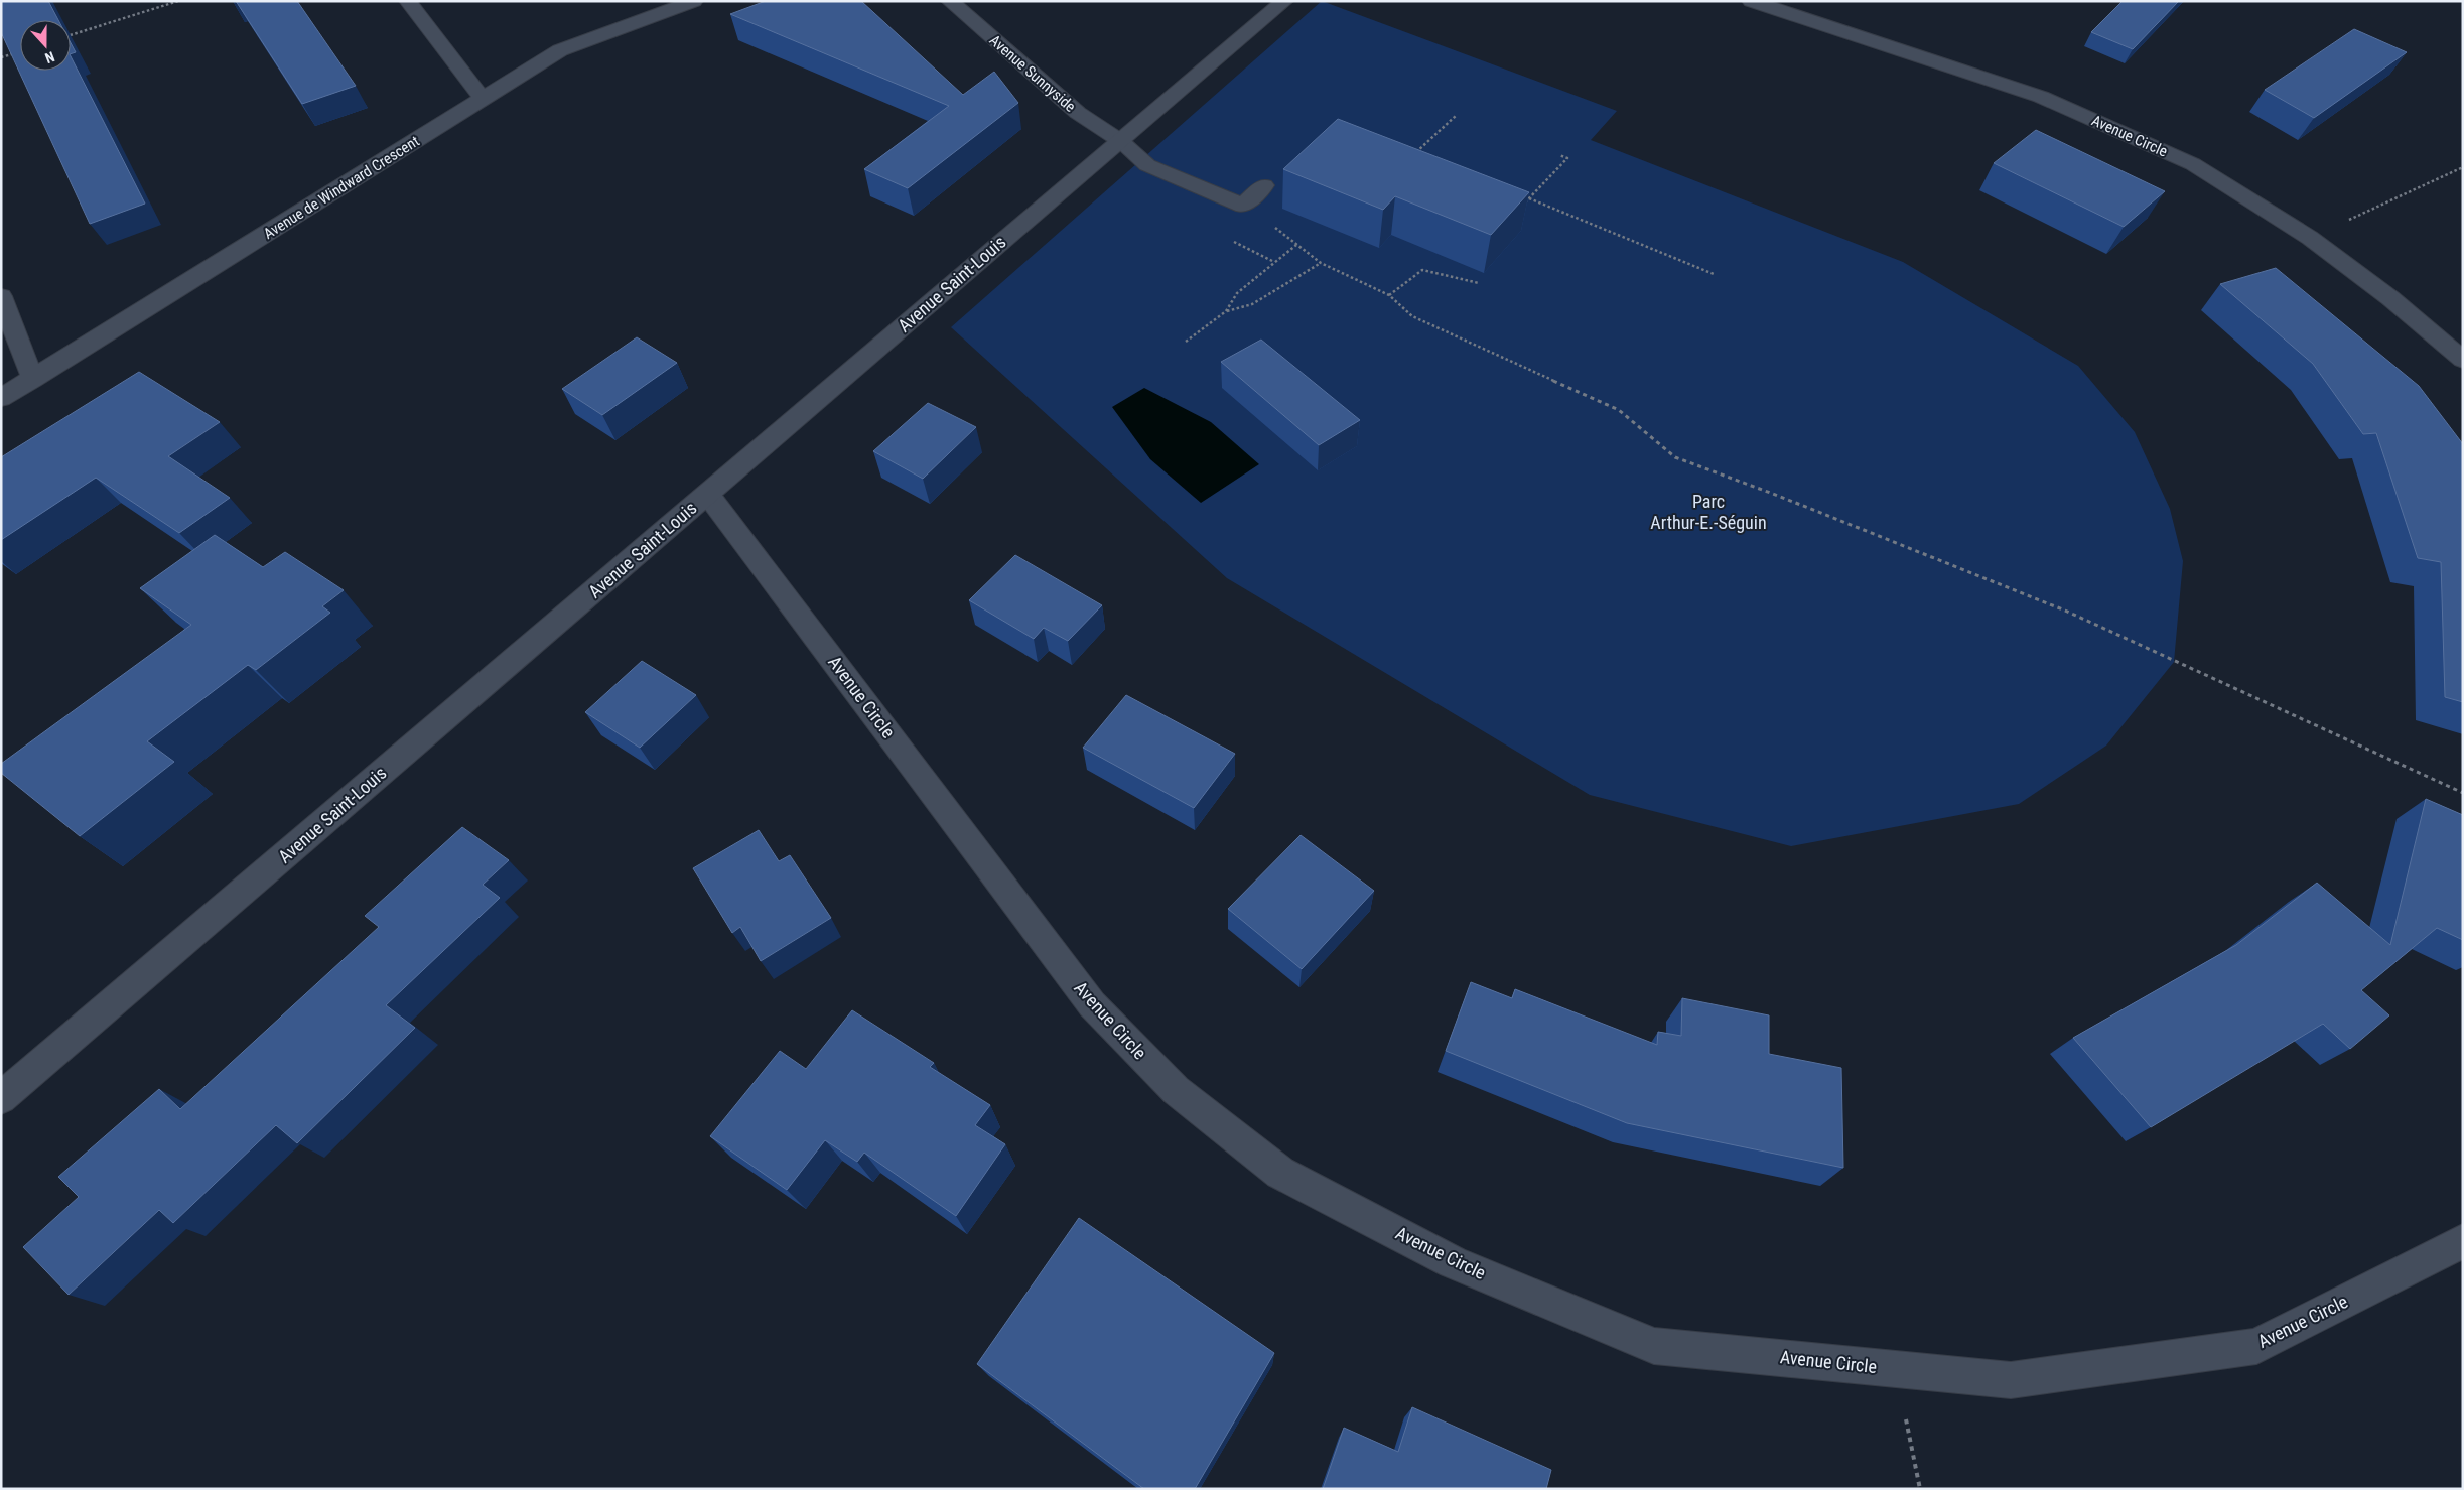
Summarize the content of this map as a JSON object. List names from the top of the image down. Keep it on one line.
{"streets":{"street":["Avenue Sunnyside","Avenue Circle","Avenue de Windward Crescent","Avenue Saint-Louis"]},"crossings":[["Avenue Sunnyside","Avenue Saint-Louis"],["Avenue Circle","Avenue Saint-Louis"]],"parks":["Parc Arthur-E.-Séguin"],"north":"bottom"}
